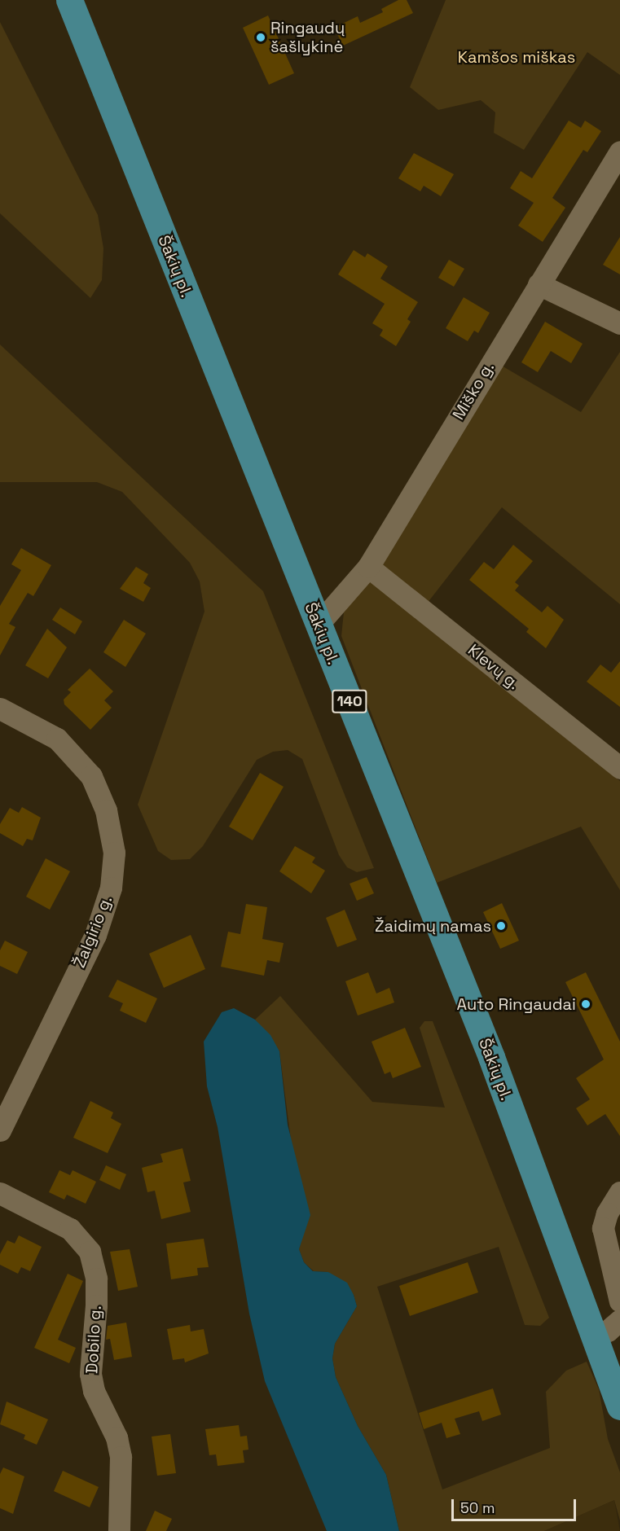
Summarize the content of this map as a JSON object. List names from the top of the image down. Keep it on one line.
{"streets":{"main road":["Šakių pl.","140"],"street":["Miško g.","Klevų g.","Žalgirio g.","Dobilo g."]},"crossings":[["Šakių pl.","Miško g."],["Miško g.","Klevų g."]],"parks":["Kamšos miškas"],"places":["Ringaudų šašlykinė","Žaidimų namas","Auto Ringaudai"],"scale_bar":"50 m"}
